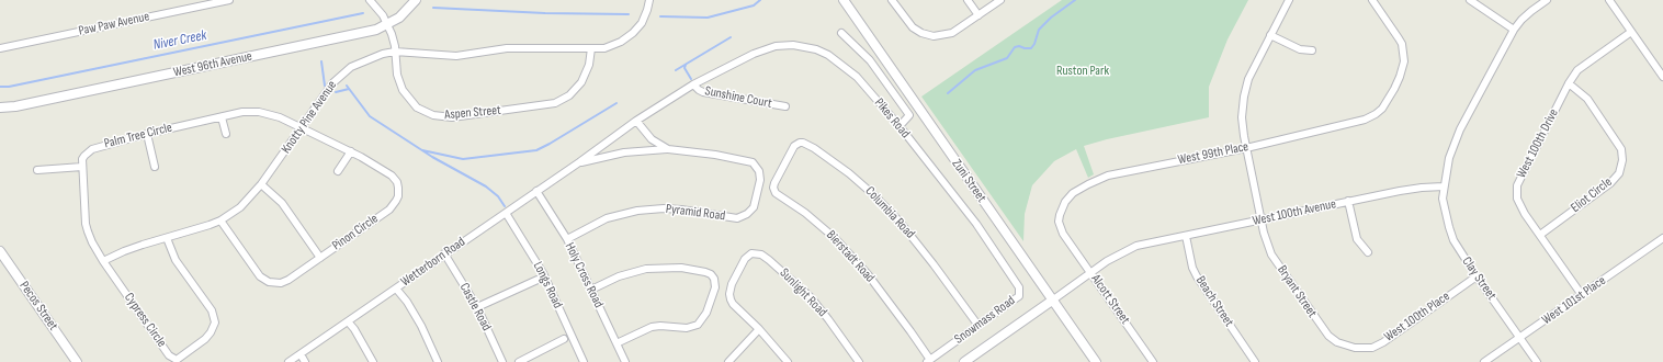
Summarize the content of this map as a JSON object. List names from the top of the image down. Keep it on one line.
{"streets":{"street":["Paw Paw Avenue","West 96th Avenue","Sunshine Court","Aspen Street","Knotty Pine Avenue","Pikes Road","Palm Tree Circle","West 100th Drive","West 99th Place","Zuni Street","Eliot Circle","Pyramid Road","Columbia Road","West 100th Avenue","Pinon Circle","Bierstadt Road","Wetterborn Road","Holy Cross Road","Clay Street","Longs Road","Bryant Street","Sunlight Road","Alcott Street","West 101st Place","Beach Street","Pecos Street","Castle Road","West 100th Place","Cypress Circle","Snowmass Road"]},"crossings":[["West 96th Avenue","Aspen Street"],["Sunshine Court","Wetterborn Road"],["Aspen Street","Knotty Pine Avenue"],["Knotty Pine Avenue","Palm Tree Circle"],["Knotty Pine Avenue","Pinon Circle"],["Knotty Pine Avenue","Cypress Circle"],["Pikes Road","Wetterborn Road"],["Pikes Road","Snowmass Road"],["Palm Tree Circle","Pinon Circle"],["West 100th Drive","Eliot Circle"],["West 100th Drive","West 101st Place"],["West 99th Place","Bryant Street"],["West 99th Place","Alcott Street"],["Zuni Street","West 100th Avenue"],["Pyramid Road","Wetterborn Road"],["Pyramid Road","Holy Cross Road"],["Columbia Road","Bierstadt Road"],["Columbia Road","Snowmass Road"],["West 100th Avenue","Clay Street"],["West 100th Avenue","Bryant Street"],["West 100th Avenue","Alcott Street"],["West 100th Avenue","Beach Street"],["Bierstadt Road","Snowmass Road"],["Wetterborn Road","Holy Cross Road"],["Wetterborn Road","Longs Road"],["Wetterborn Road","Castle Road"],["Clay Street","West 101st Place"],["Clay Street","West 100th Place"],["Bryant Street","West 100th Place"]],"water":["Niver Creek"],"parks":["Ruston Park"]}
